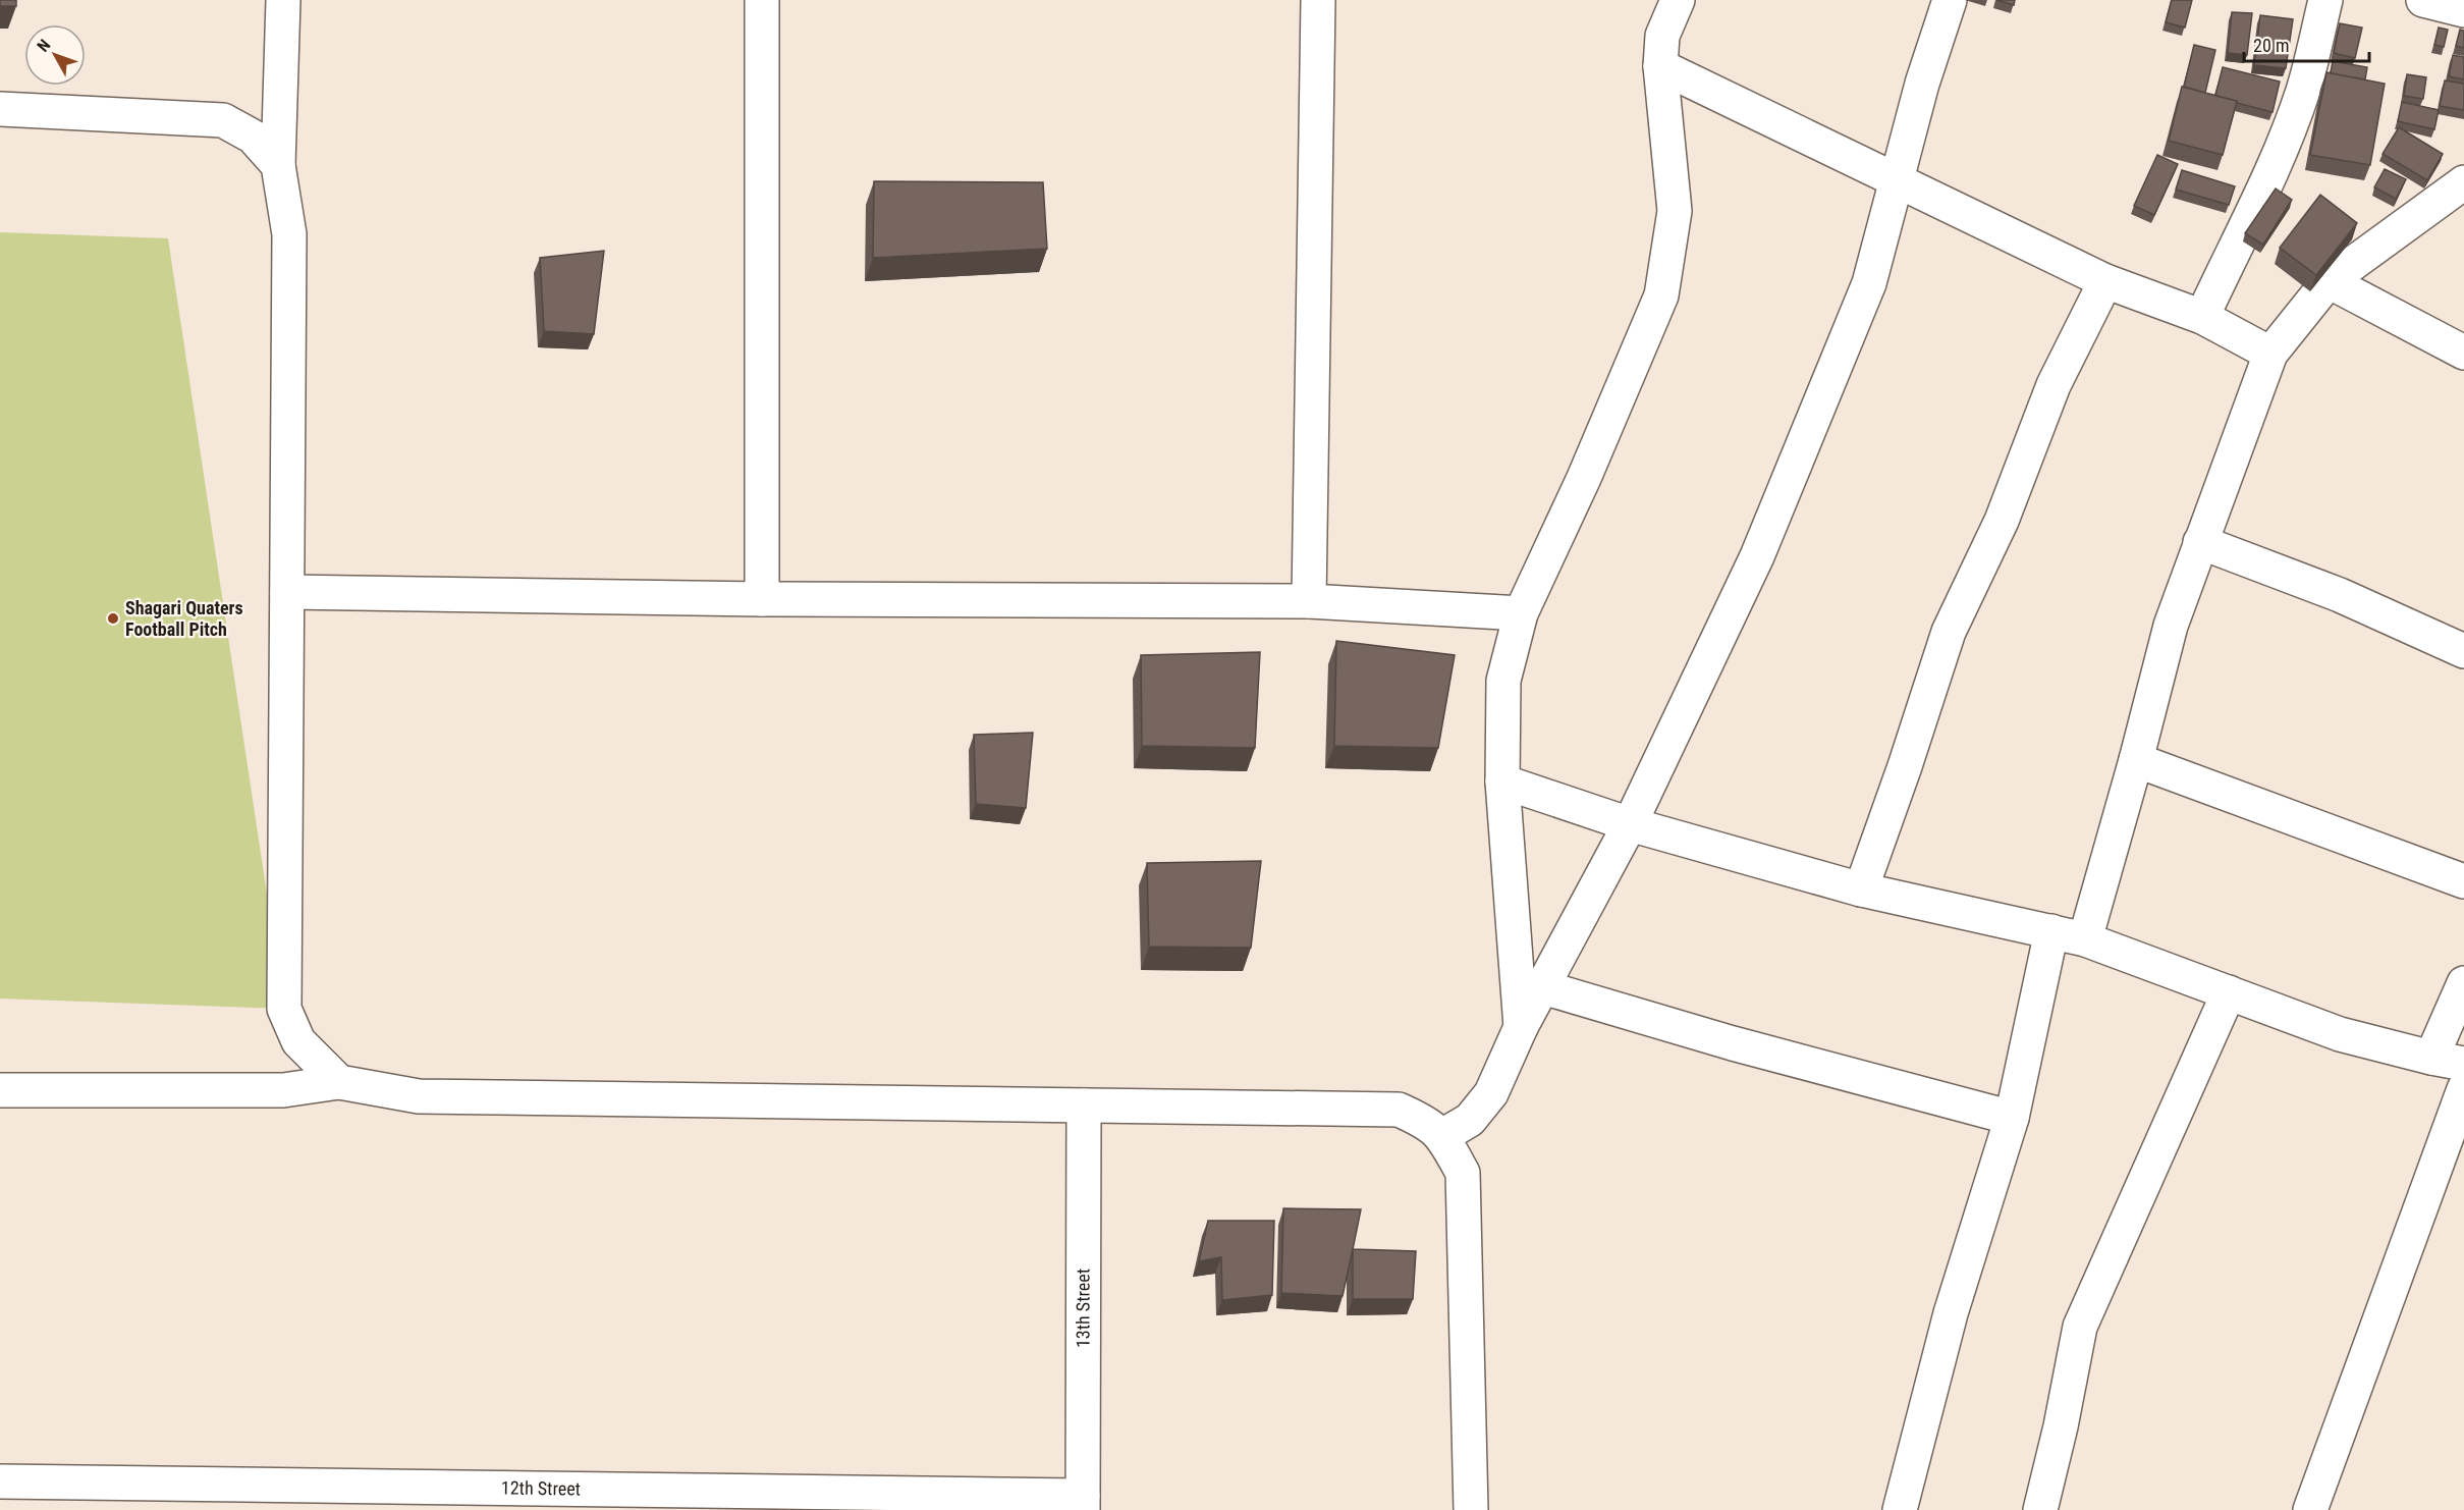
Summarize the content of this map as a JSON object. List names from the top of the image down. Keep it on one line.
{"streets":{"street":["13th Street","12th Street"]},"crossings":[["13th Street","12th Street"]],"places":["Shagari Quaters Football Pitch"],"scale_bar":"20 m","north":"top left"}
